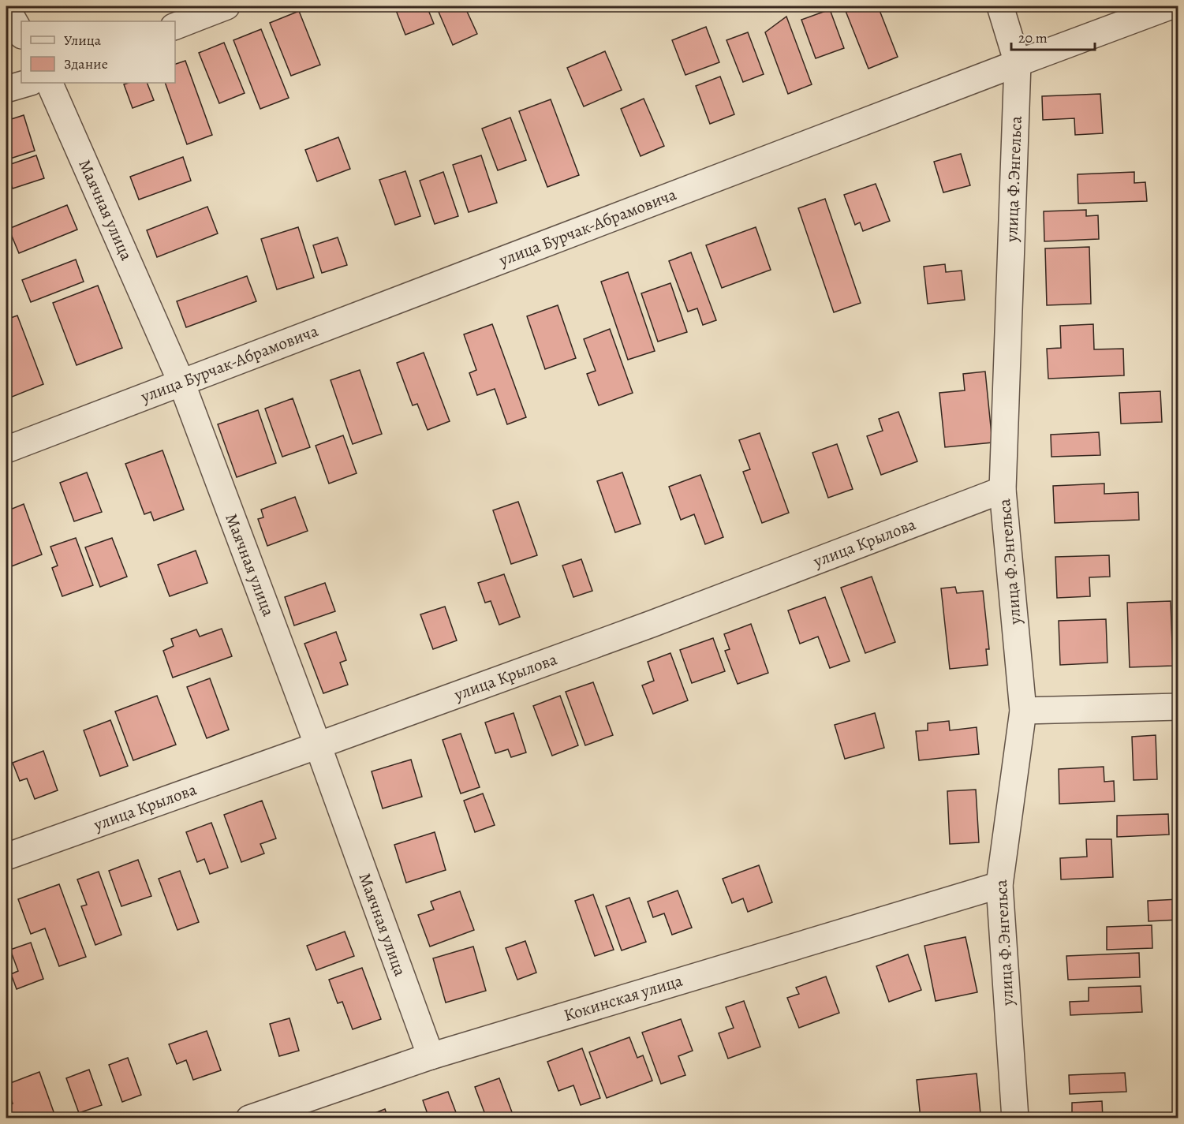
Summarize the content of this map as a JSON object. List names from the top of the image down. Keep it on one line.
{"streets":{"street":["улица Ф.Энгельса","Маячная улица","улица Бурчак-Абрамовича","улица Крылова","Кокинская улица"]},"crossings":[["улица Ф.Энгельса","улица Бурчак-Абрамовича"],["улица Ф.Энгельса","улица Крылова"],["улица Ф.Энгельса","Кокинская улица"],["Маячная улица","улица Бурчак-Абрамовича"],["Маячная улица","улица Крылова"],["Маячная улица","Кокинская улица"]],"legend":["Улица","Здание"],"scale_bar":"20 m"}
